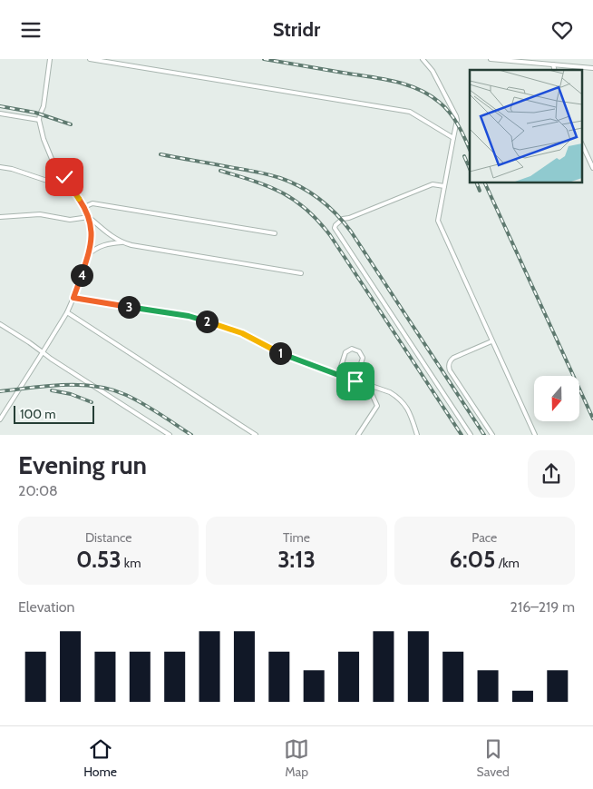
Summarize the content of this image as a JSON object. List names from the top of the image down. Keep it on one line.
{"scale_bar":"100 m","north":"bottom","page":{"header":"Stridr","pins":["4","3","2","1"],"scale":"100 m","heading":["Evening run","20:08"],"stats":[["Distance","0.53 km"],["Time","3:13"],["Pace","6:05 /km"]],"chart":["Elevation","216–219 m"],"tabs":["Home","Map","Saved"]}}
